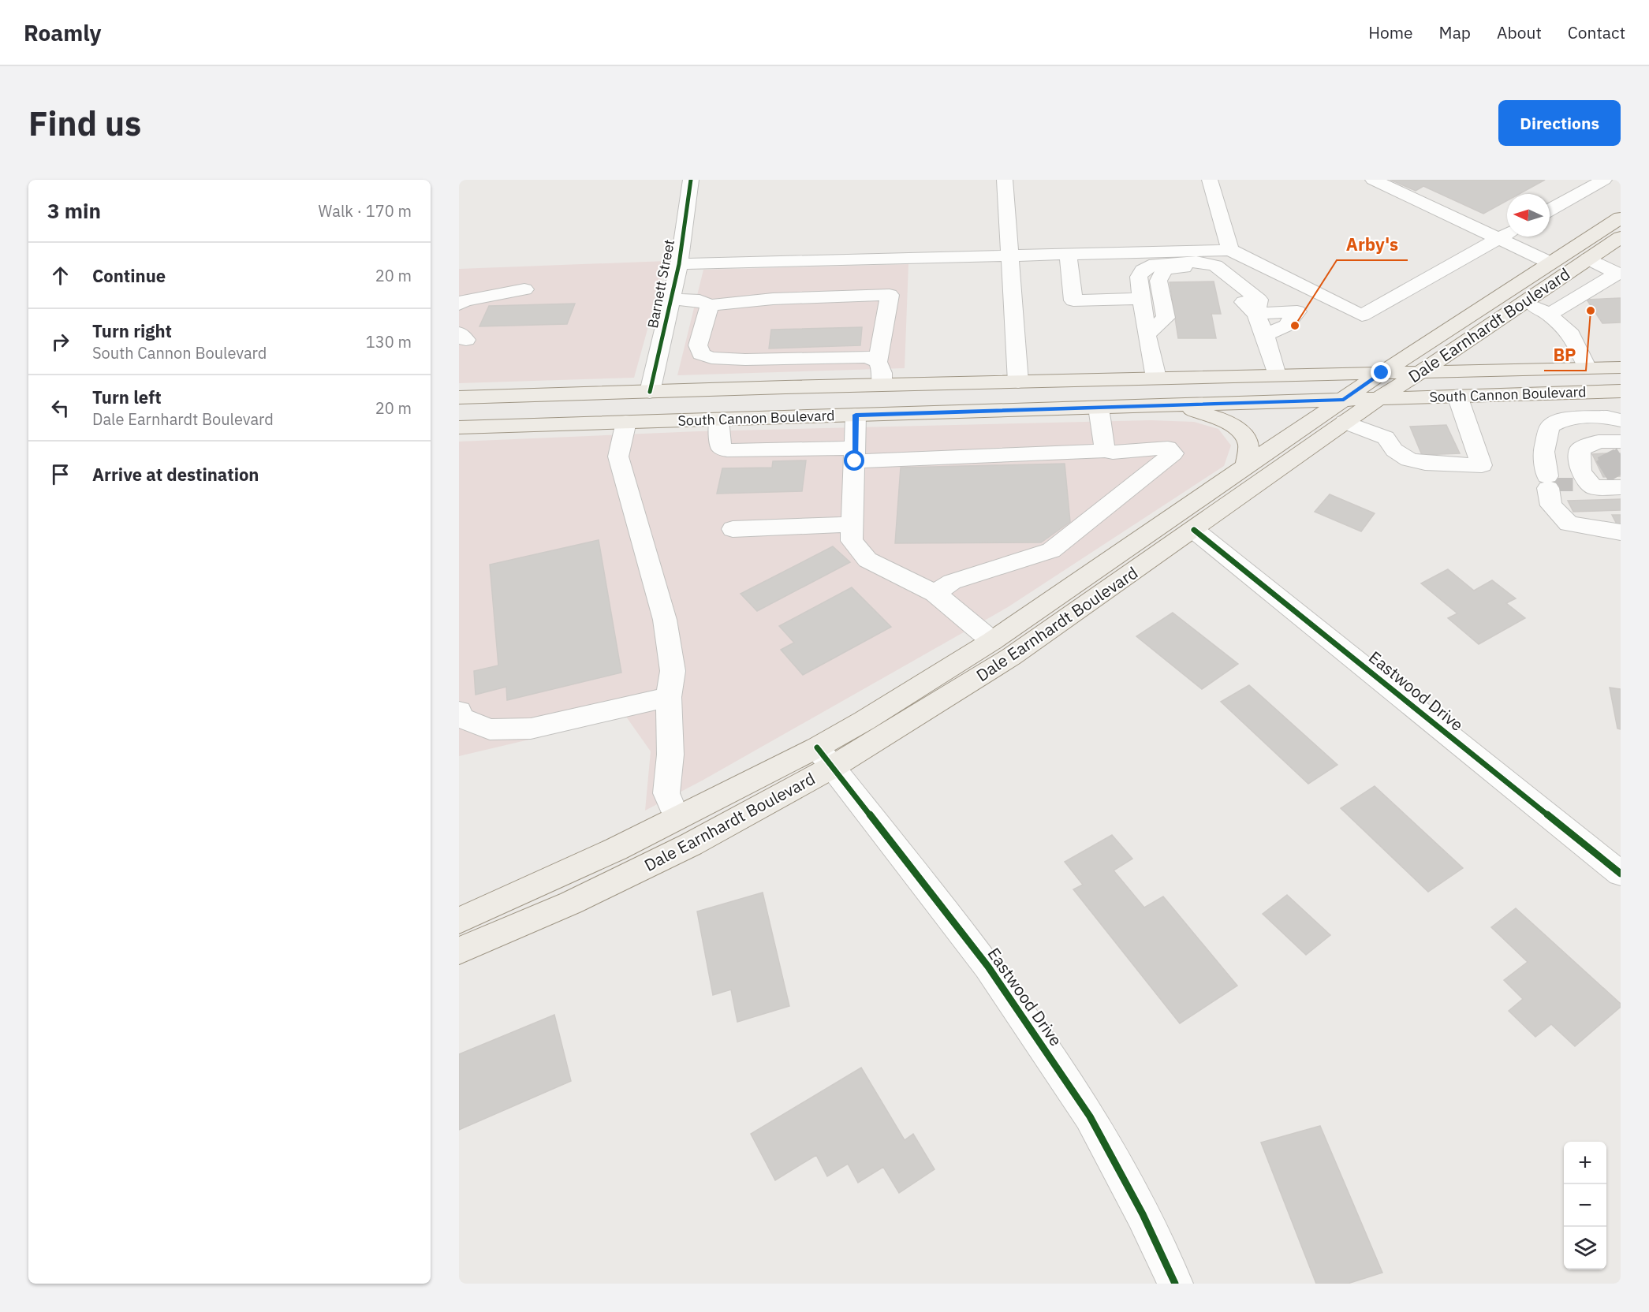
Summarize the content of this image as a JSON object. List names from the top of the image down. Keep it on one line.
{"streets":{"main road":["Dale Earnhardt Boulevard","South Cannon Boulevard"],"street":["Barnett Street","Eastwood Drive"]},"crossings":[["Barnett Street","South Cannon Boulevard"],["Dale Earnhardt Boulevard","South Cannon Boulevard"],["Dale Earnhardt Boulevard","Eastwood Drive"]],"places":["BP","Arby's"],"north":"left","page":{"header":"Roamly","nav":["Home","Map","About","Contact"],"buttons":"Directions","title":"Find us","heading":["3 min","Walk · 170 m"],"list":[["Continue","20 m"],["Turn right","South Cannon Boulevard","130 m"],["Turn left","Dale Earnhardt Boulevard","20 m"],"Arrive at destination"],"map_buttons":["+","−"]}}
